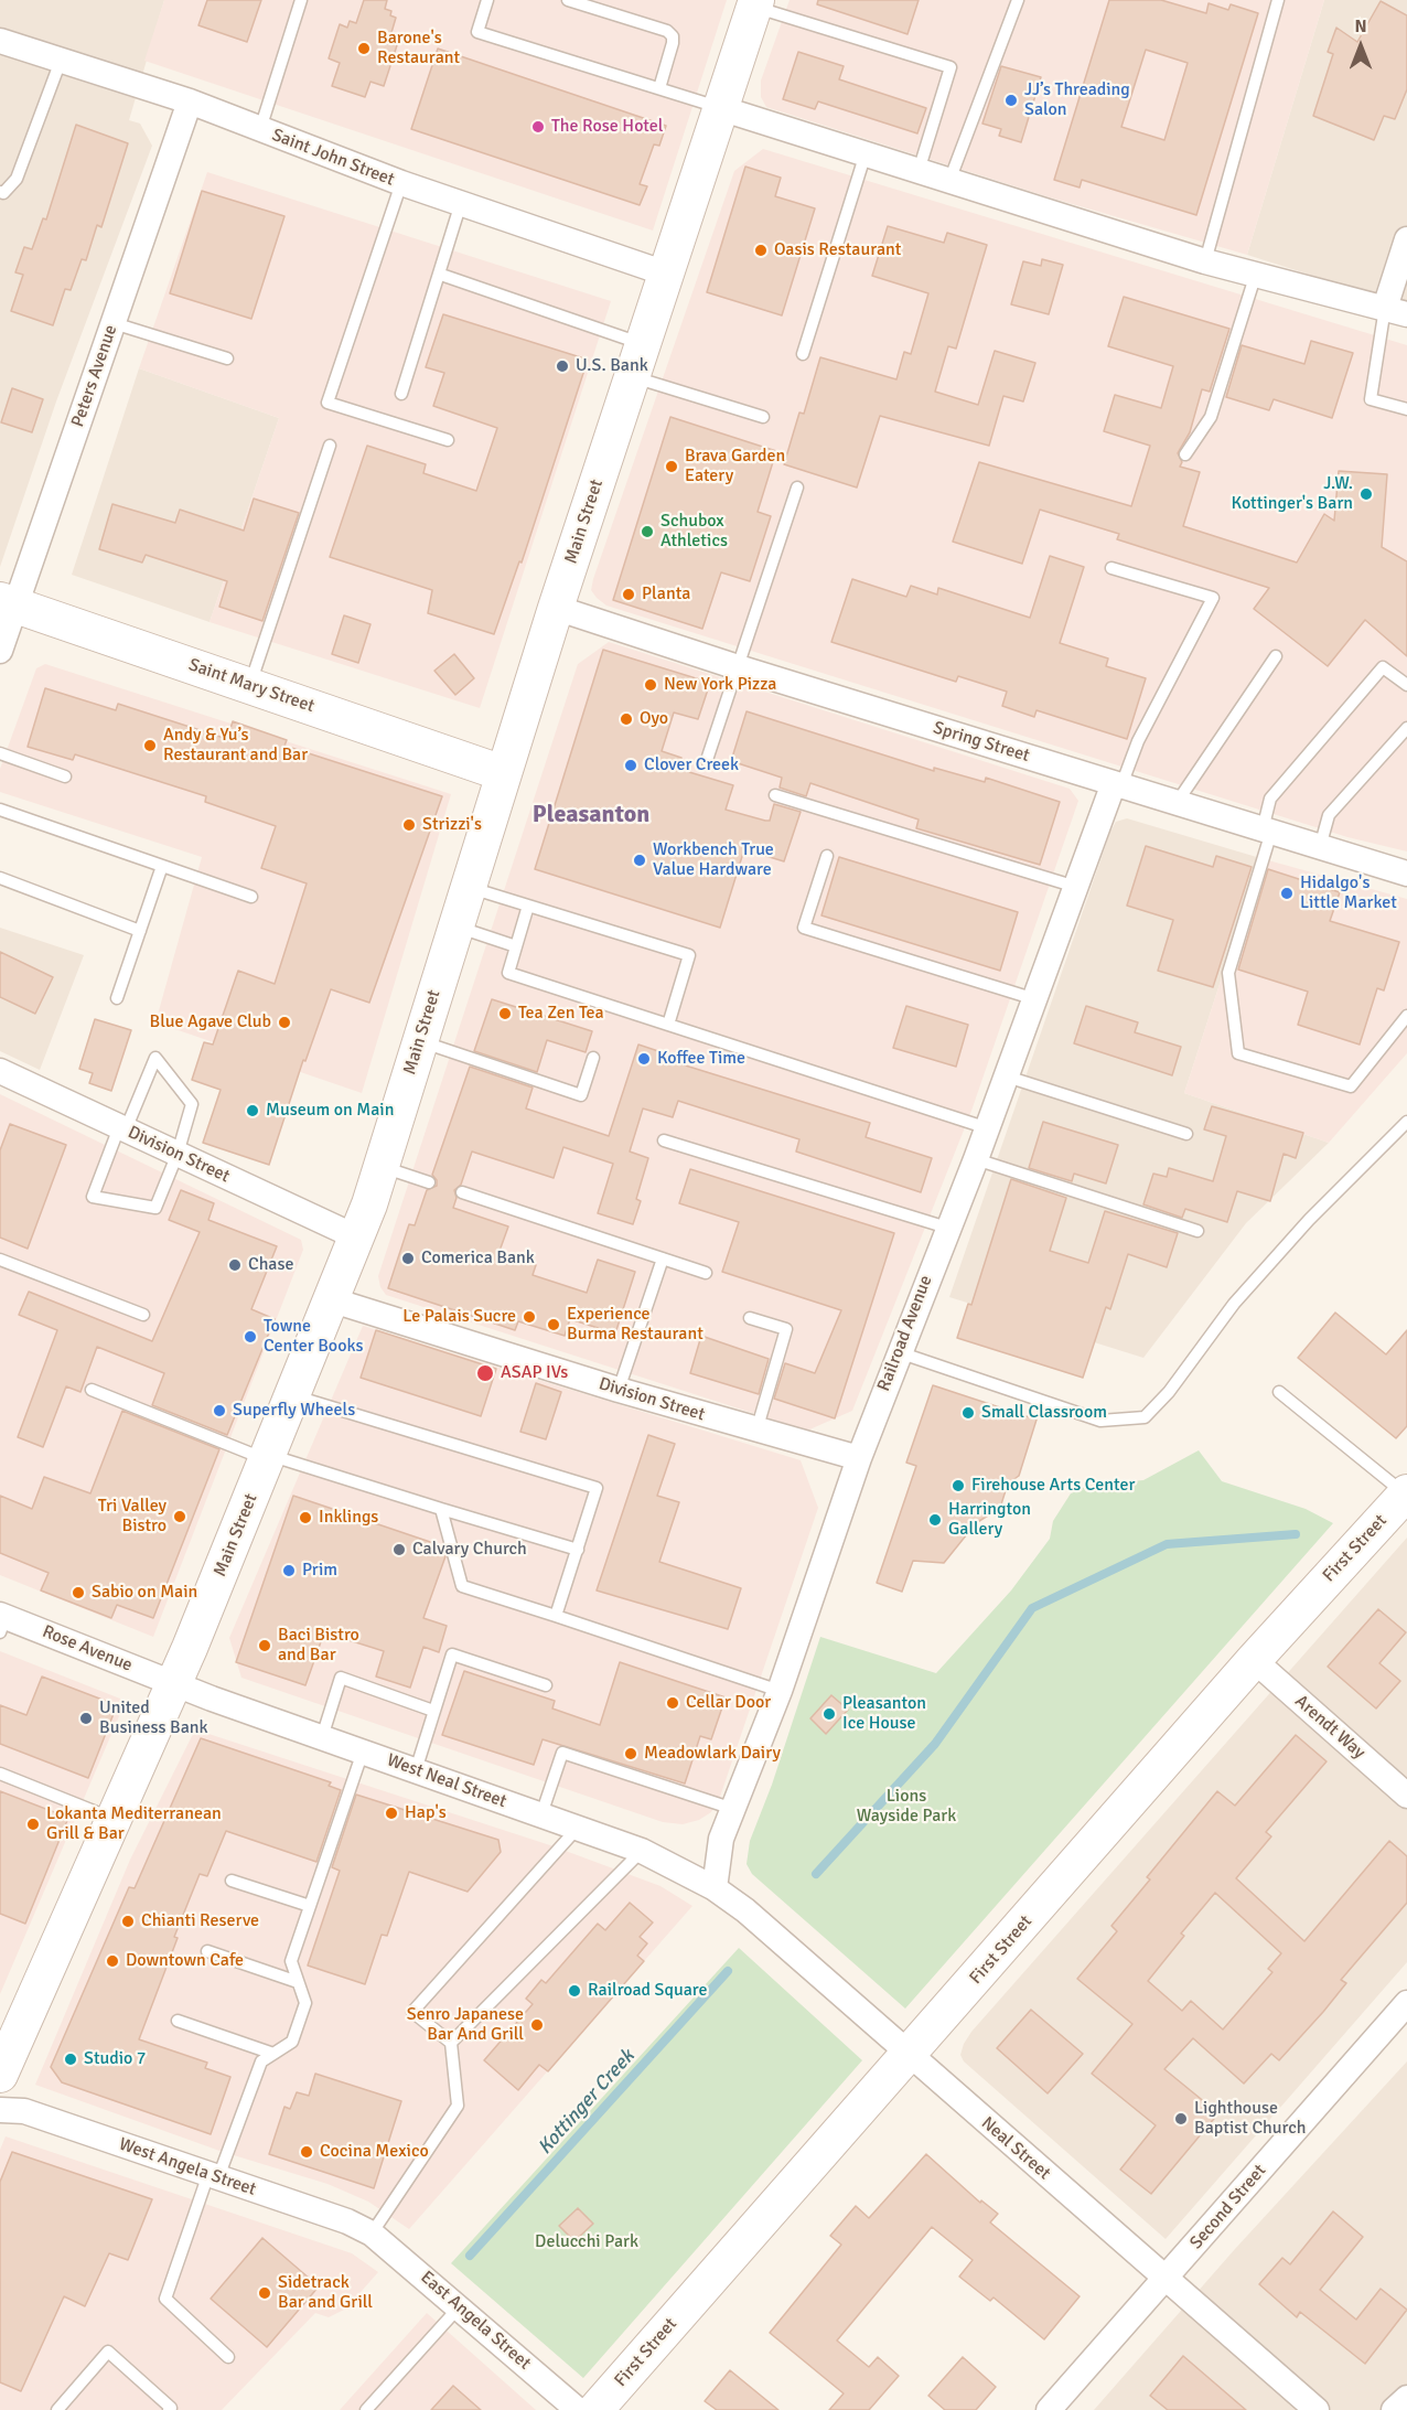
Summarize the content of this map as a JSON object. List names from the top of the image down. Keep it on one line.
{"streets":{"street":["Saint John Street","Peters Avenue","Main Street","Saint Mary Street","Spring Street","Division Street","Railroad Avenue","First Street","Rose Avenue","Arendt Way","West Neal Street","Neal Street","West Angela Street","Second Street","East Angela Street"]},"crossings":[["Saint John Street","Peters Avenue"],["Saint John Street","Main Street"],["Peters Avenue","Saint Mary Street"],["Main Street","Saint Mary Street"],["Main Street","Spring Street"],["Main Street","Division Street"],["Main Street","Rose Avenue"],["Main Street","West Neal Street"],["Spring Street","Railroad Avenue"],["Division Street","Railroad Avenue"],["Railroad Avenue","West Neal Street"],["Railroad Avenue","Neal Street"],["First Street","Arendt Way"],["First Street","Neal Street"],["Rose Avenue","West Neal Street"],["West Neal Street","Neal Street"],["Neal Street","Second Street"],["West Angela Street","East Angela Street"]],"districts":["Pleasanton"],"water":["Kottinger Creek"],"parks":["Lions Wayside Park","Delucchi Park"],"places":["Barone's Restaurant","JJ’s Threading Salon","The Rose Hotel","Oasis Restaurant","U.S. Bank","Brava Garden Eatery","J.W. Kottinger's Barn","Schubox Athletics","Planta","New York Pizza","Oyo","Andy & Yu’s Restaurant and Bar","Clover Creek","Strizzi's","Workbench True Value Hardware","Hidalgo's Little Market","Tea Zen Tea","Blue Agave Club","Koffee Time","Museum on Main","Comerica Bank","Chase","Le Palais Sucre","Experience Burma Restaurant","Towne Center Books","ASAP IVs","Superfly Wheels","Small Classroom","Firehouse Arts Center","Tri Valley Bistro","Inklings","Harrington Gallery","Calvary Church","Prim","Sabio on Main","Baci Bistro and Bar","Cellar Door","Pleasanton Ice House","United Business Bank","Meadowlark Dairy","Hap's","Lokanta Mediterranean Grill & Bar","Chianti Reserve","Downtown Cafe","Railroad Square","Senro Japanese Bar And Grill","Studio 7","Lighthouse Baptist Church","Cocina Mexico","Sidetrack Bar and Grill"],"north":"top"}
